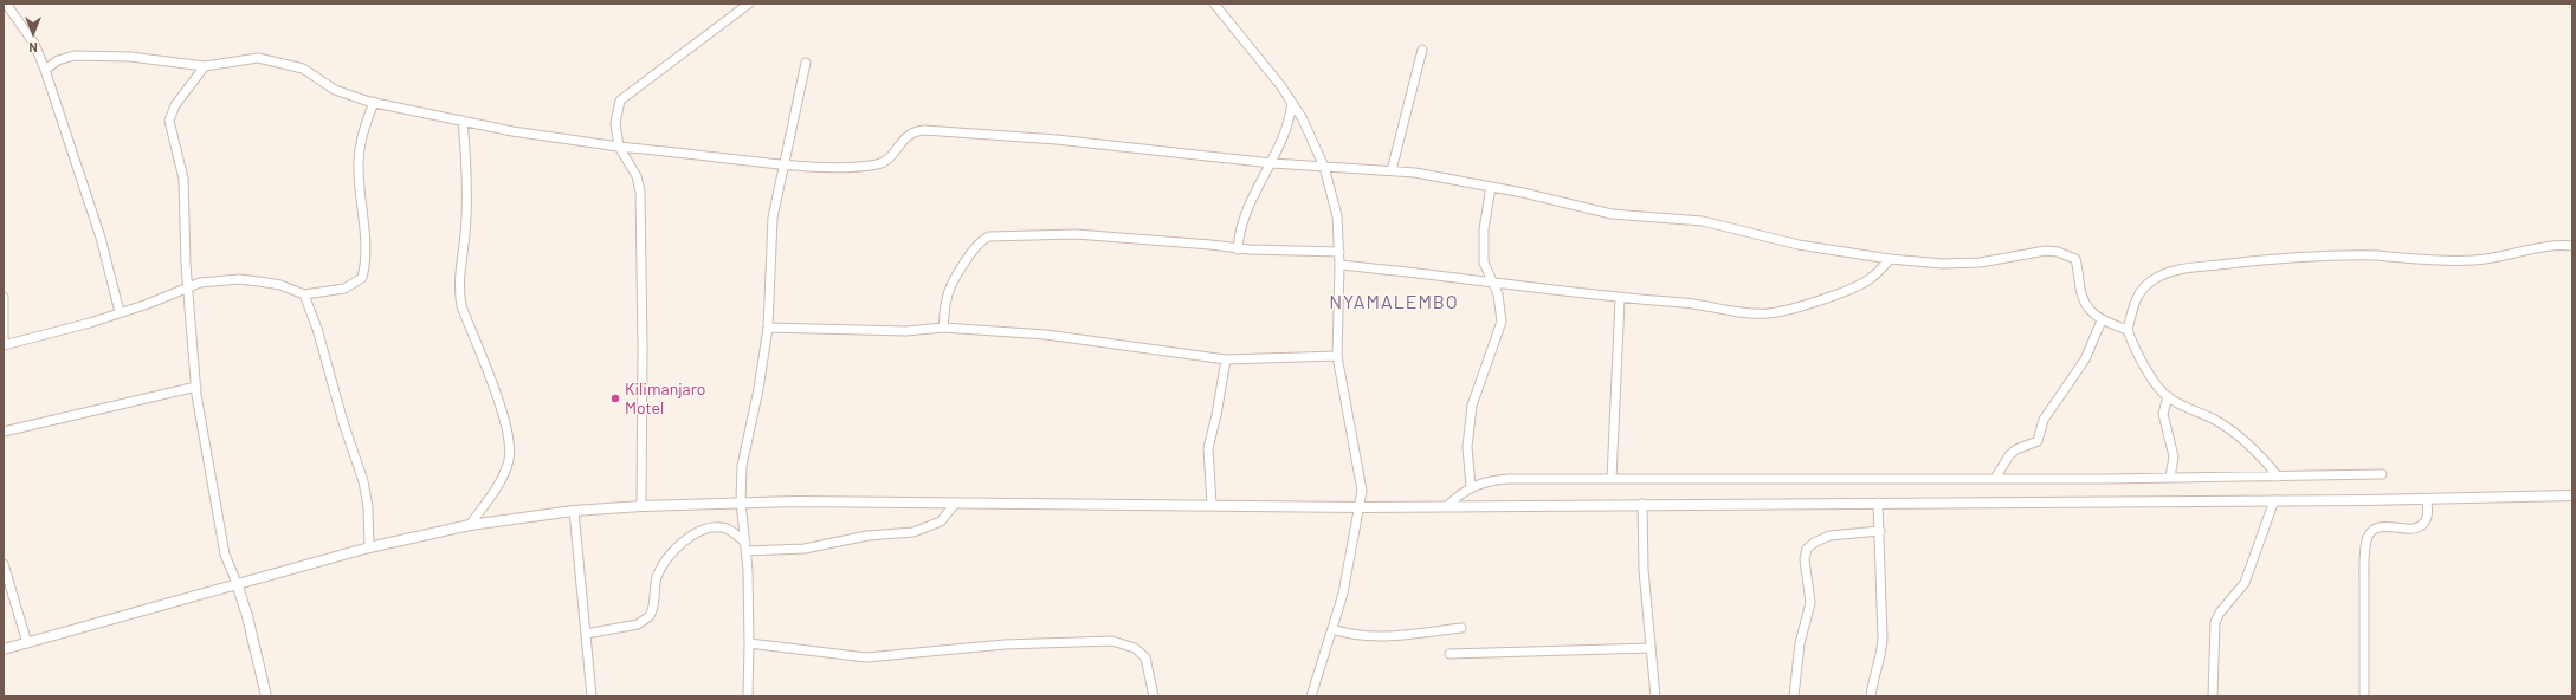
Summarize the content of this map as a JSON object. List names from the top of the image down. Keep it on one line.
{"districts":["NYAMALEMBO"],"places":["Kilimanjaro Motel"],"north":"bottom"}
